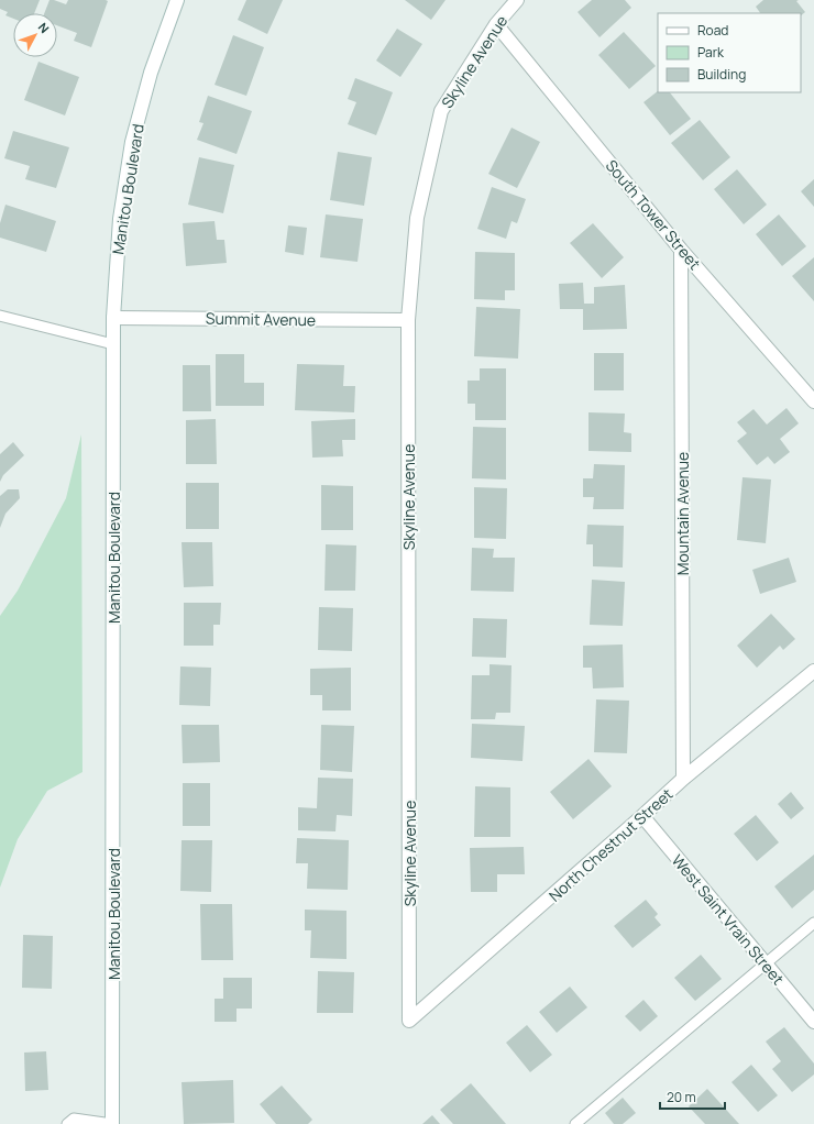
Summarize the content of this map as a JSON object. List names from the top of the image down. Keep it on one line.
{"streets":{"street":["Skyline Avenue","Manitou Boulevard","South Tower Street","Summit Avenue","Mountain Avenue","North Chestnut Street","West Saint Vrain Street"]},"crossings":[["Skyline Avenue","South Tower Street"],["Skyline Avenue","Summit Avenue"],["Skyline Avenue","North Chestnut Street"],["Manitou Boulevard","Summit Avenue"],["South Tower Street","Mountain Avenue"],["Mountain Avenue","North Chestnut Street"],["North Chestnut Street","West Saint Vrain Street"]],"legend":["Road","Park","Building"],"scale_bar":"20 m","north":"top right"}
